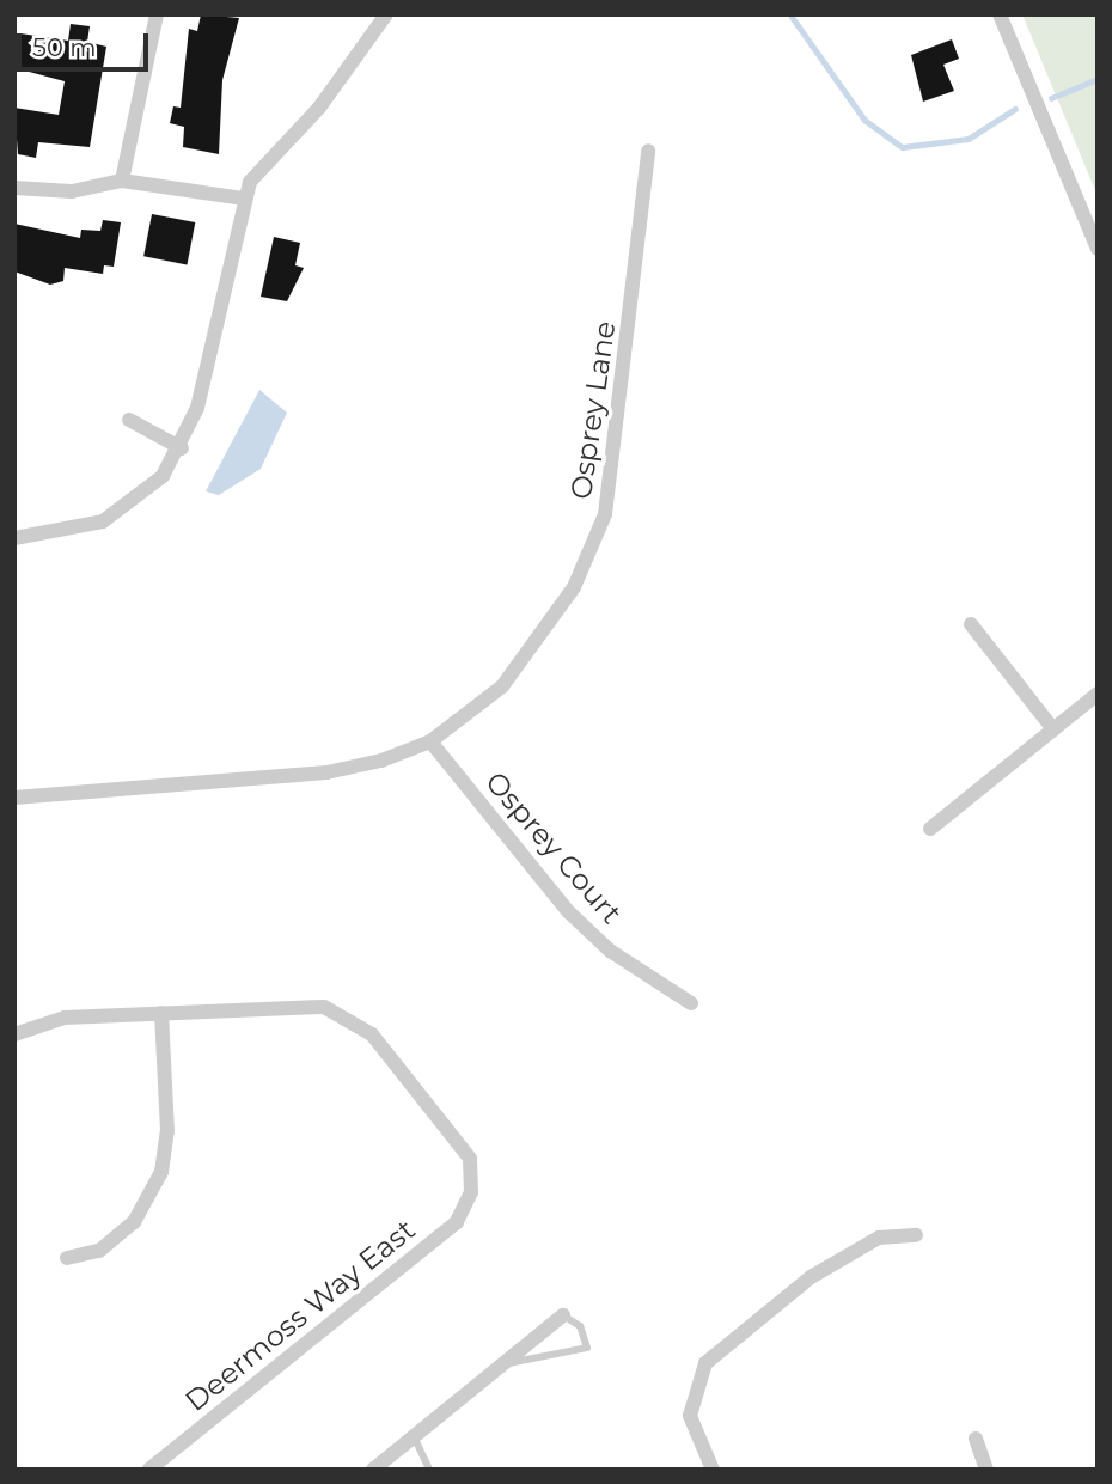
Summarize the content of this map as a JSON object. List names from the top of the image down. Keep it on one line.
{"streets":{"street":["Osprey Lane","Osprey Court","Deermoss Way East"]},"crossings":[["Osprey Lane","Osprey Court"]],"scale_bar":"50 m"}
